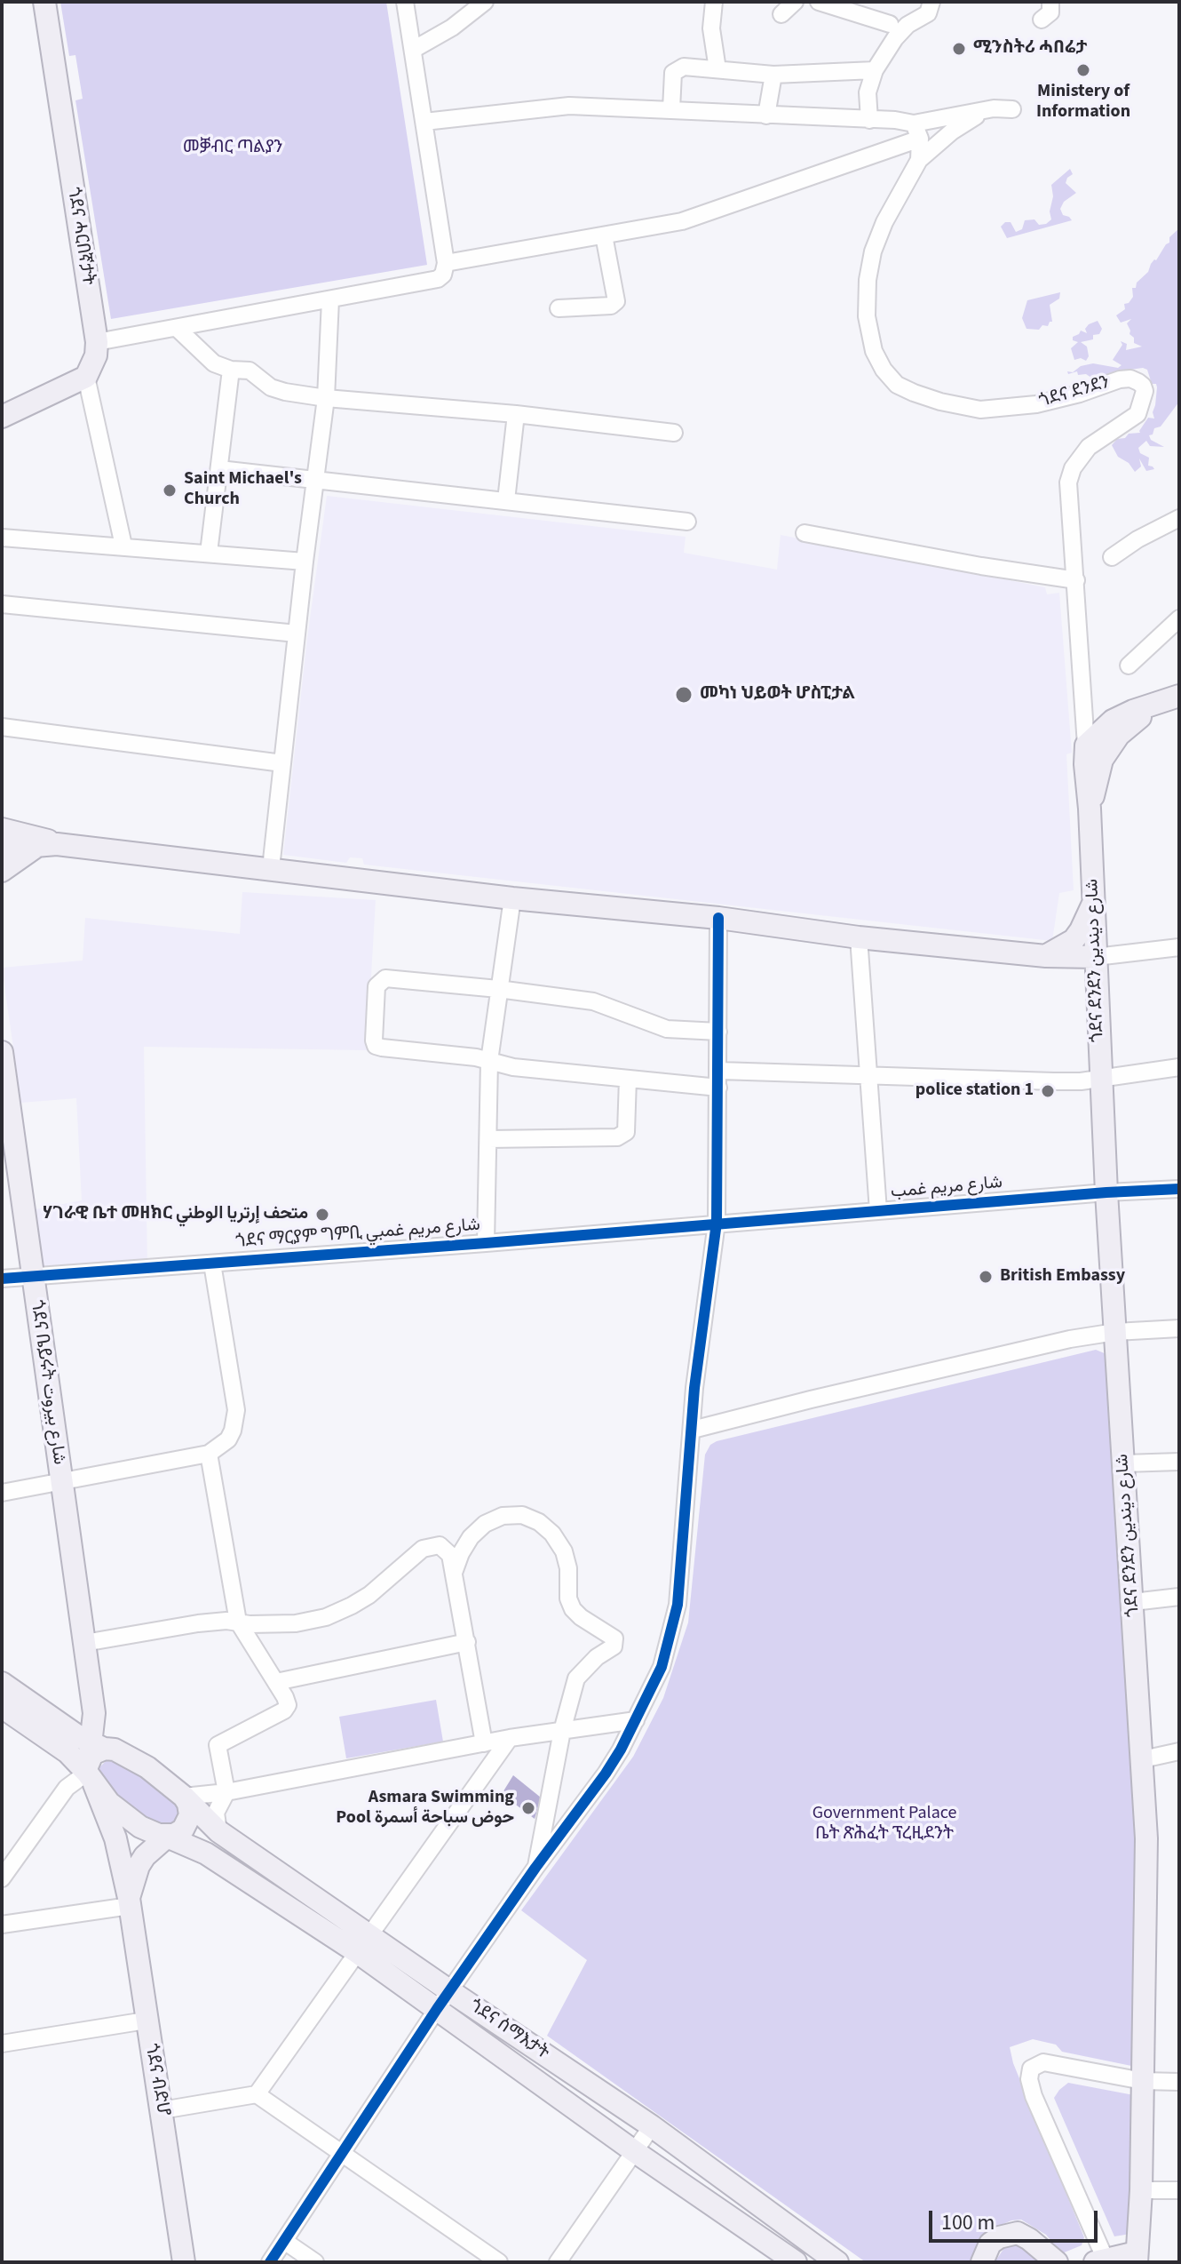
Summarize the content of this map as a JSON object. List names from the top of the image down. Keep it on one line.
{"streets":{"main road":["ጎደና ሓርበኛታት","ጎደና ደንደን شارع ديندين","ጎደና ቤይሩት شارع بيروت","ጎደና ሰማእታት","ጎደና ብድሆ"],"street":["ጎደና ደንደን","شارع مريم غمب","ጎደና ማርያም ግምቢ شارع مريم غمبي"]},"crossings":[["ጎደና ደንደን","ጎደና ደንደን شارع ديندين"],["ጎደና ደንደን شارع ديندين","شارع مريم غمب"],["شارع مريم غمب","ጎደና ማርያም ግምቢ شارع مريم غمبي"],["ጎደና ማርያም ግምቢ شارع مريم غمبي","ጎደና ቤይሩት شارع بيروت"],["ጎደና ቤይሩት شارع بيروت","ጎደና ሰማእታት"],["ጎደና ቤይሩት شارع بيروت","ጎደና ብድሆ"],["ጎደና ሰማእታት","ጎደና ብድሆ"]],"parks":["መቓብር ጣልያን","Government Palace ቤት ጽሕፈት ፕረዚደንት"],"places":["ሚንስትሪ ሓበሬታ","Ministery of Information","Saint Michael's Church","መካነ ህይወት ሆስፒታል","police station 1","ሃገራዊ ቤተ መዘክር متحف إرتريا الوطني","British Embassy","Asmara Swimming Pool حوض سباحة أسمرة"],"scale_bar":"100 m"}
